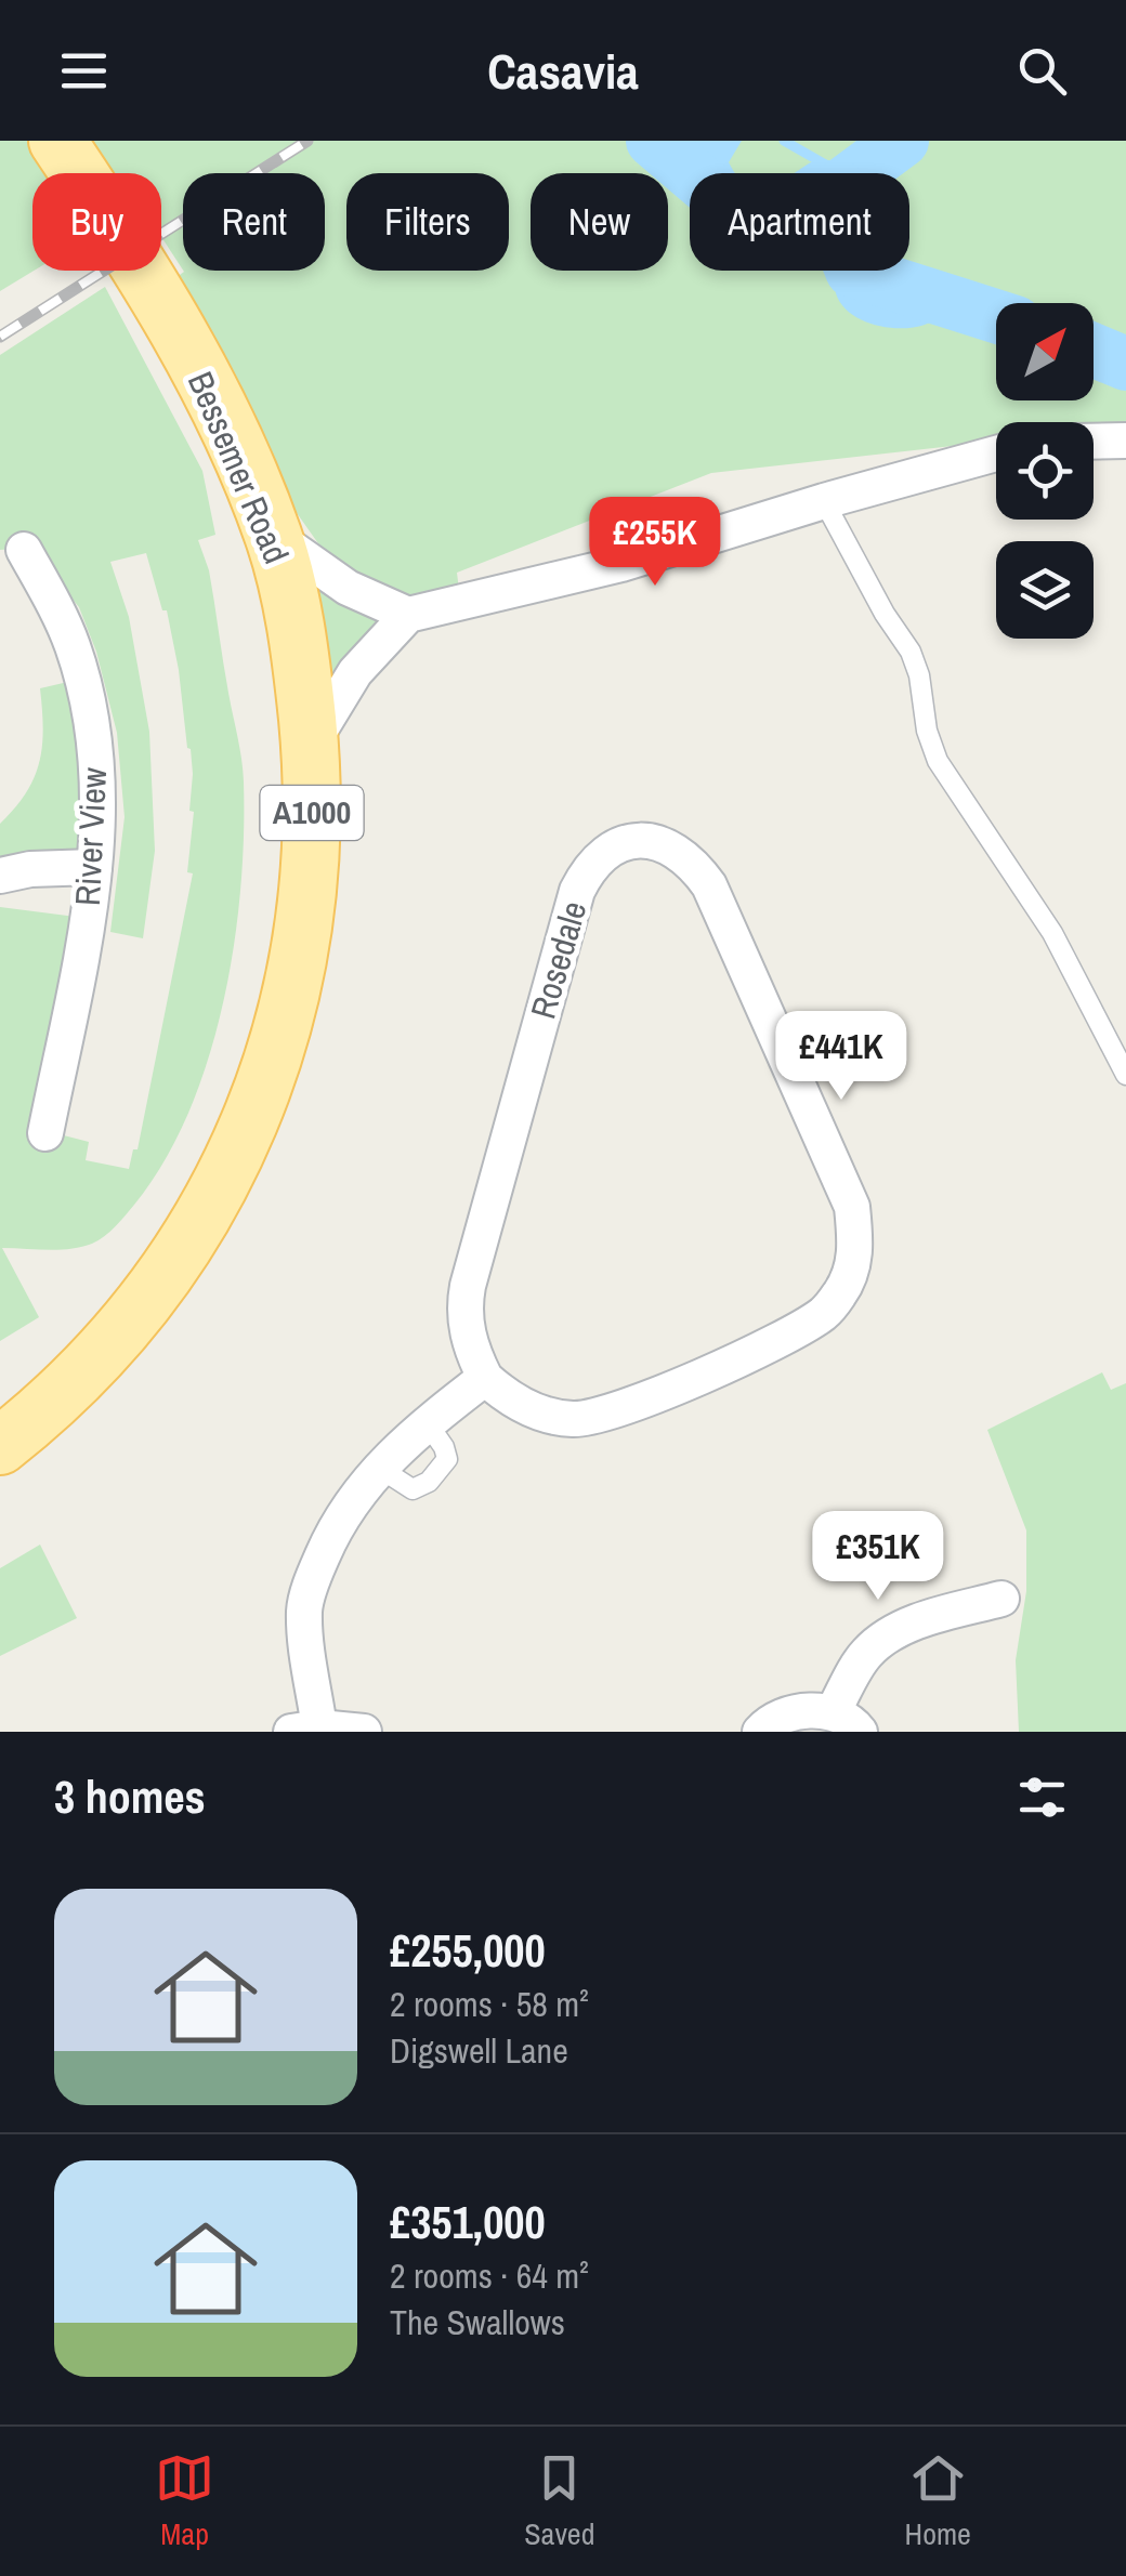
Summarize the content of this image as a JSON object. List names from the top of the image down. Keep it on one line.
{"streets":{"main road":["Bessemer Road","A1000"],"street":["River View","Rosedale"]},"north":"top right","page":{"header":"Casavia","chip":["Buy","Rent","Filters","New","Apartment"],"price":["£255K","£441K","£351K"],"heading":"3 homes","list":[{"name":"£255,000","note":"2 rooms · 58 m² · Digswell Lane"},{"name":"£351,000","note":"2 rooms · 64 m² · The Swallows"}],"tabs":["Map","Saved","Home"]}}
